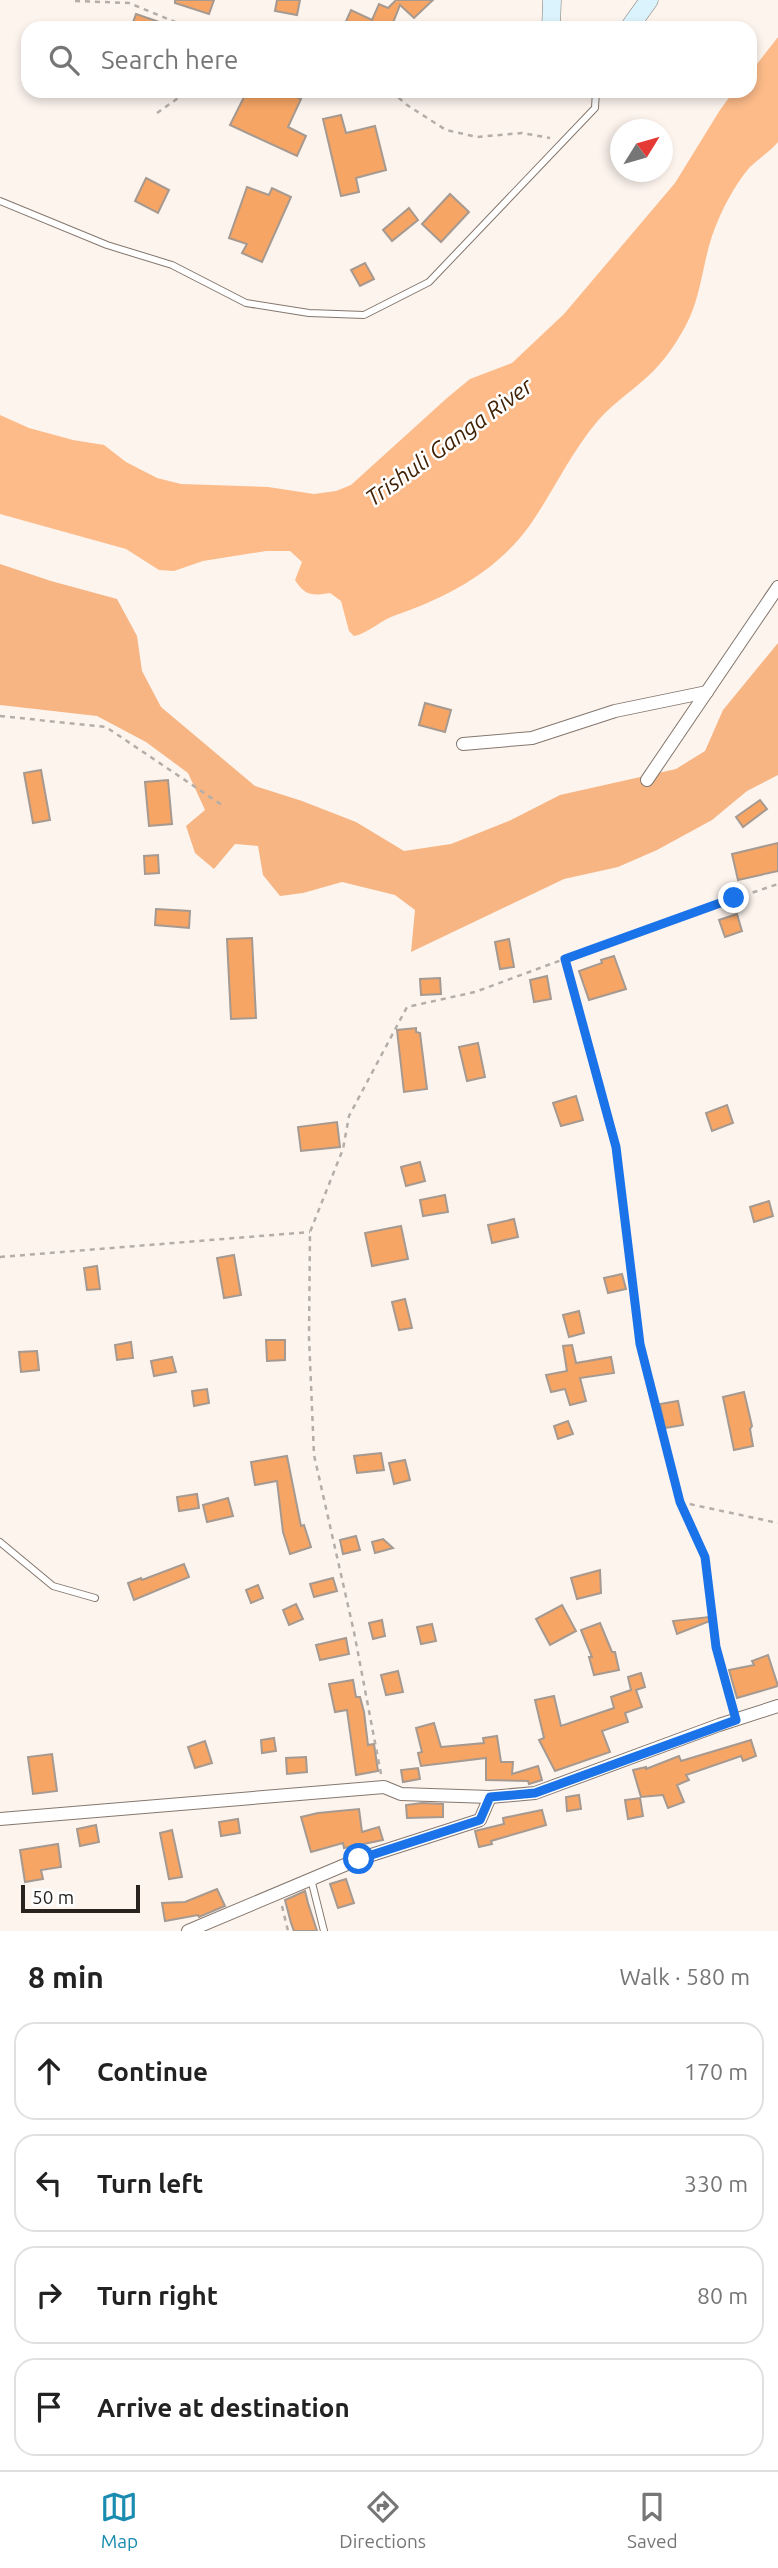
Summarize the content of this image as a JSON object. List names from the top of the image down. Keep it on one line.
{"water":["Trishuli Ganga River"],"scale_bar":"50 m","north":"top right","page":{"search":"Search here","scale":"50 m","heading":["8 min","Walk · 580 m"],"list":[["Continue","170 m"],["Turn left","330 m"],["Turn right","80 m"],"Arrive at destination"],"nav":["Map","Directions","Saved"]}}
